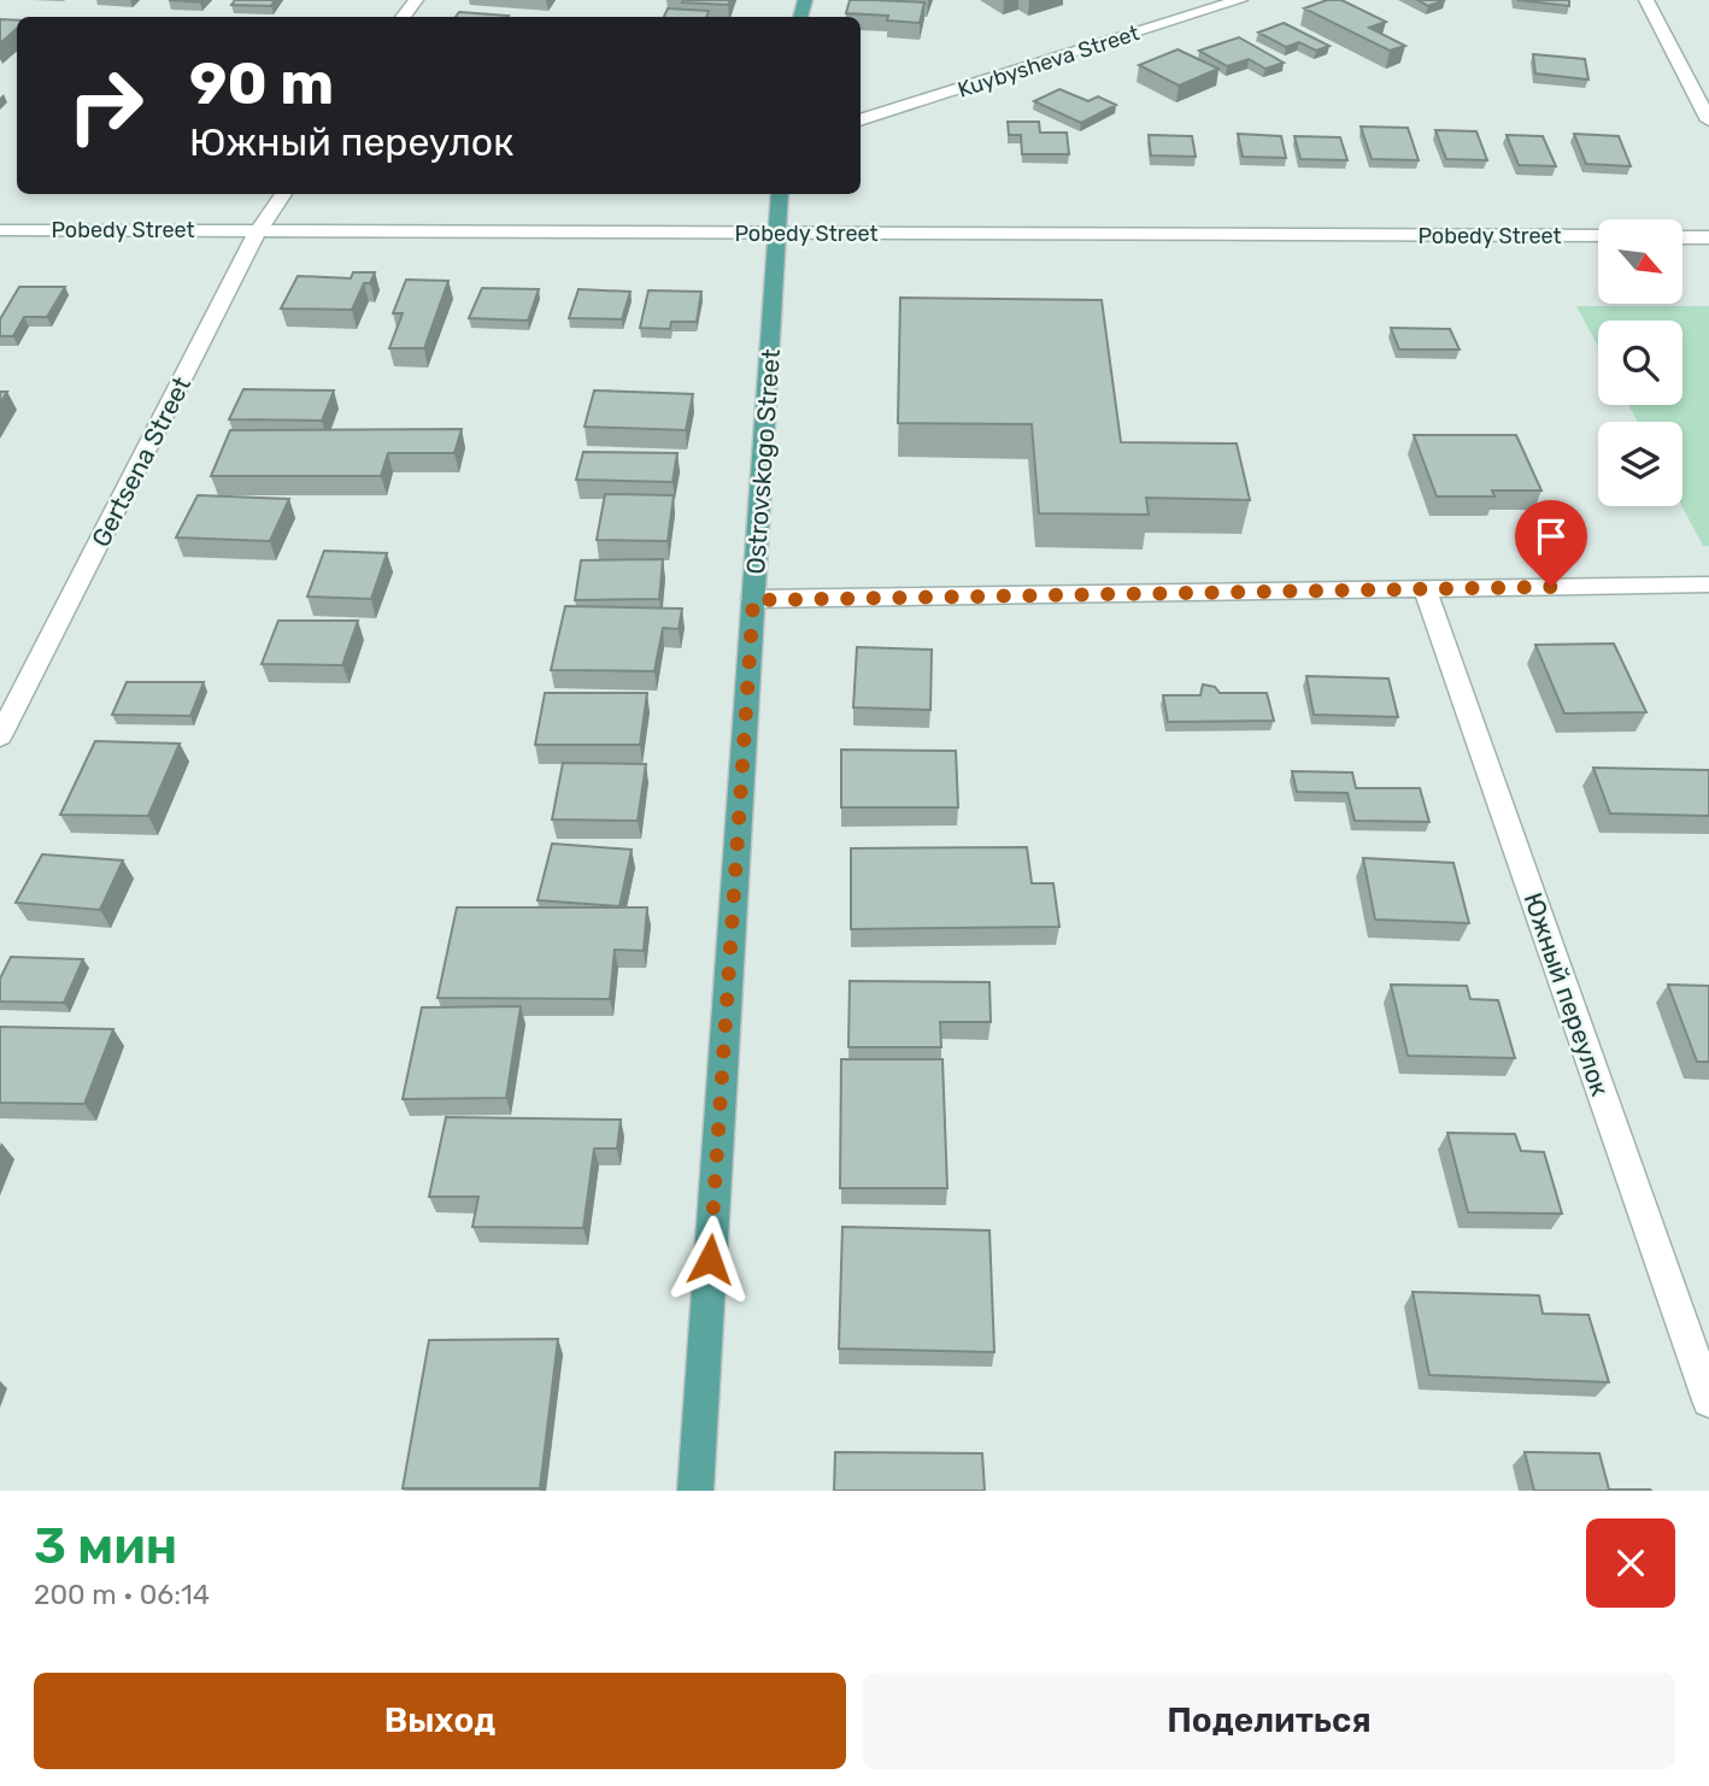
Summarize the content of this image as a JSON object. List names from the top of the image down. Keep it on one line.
{"streets":{"main road":["Ostrovskogo Street"],"street":["Kuybysheva Street","Pobedy Street","Gertsena Street","Южный переулок"]},"crossings":[["Pobedy Street","Gertsena Street"],["Pobedy Street","Ostrovskogo Street"]],"north":"bottom right","page":{"turn":["90 m","Южный переулок"],"heading":["3 мин","200 m · 06:14"],"buttons":["Выход","Поделиться"]}}
